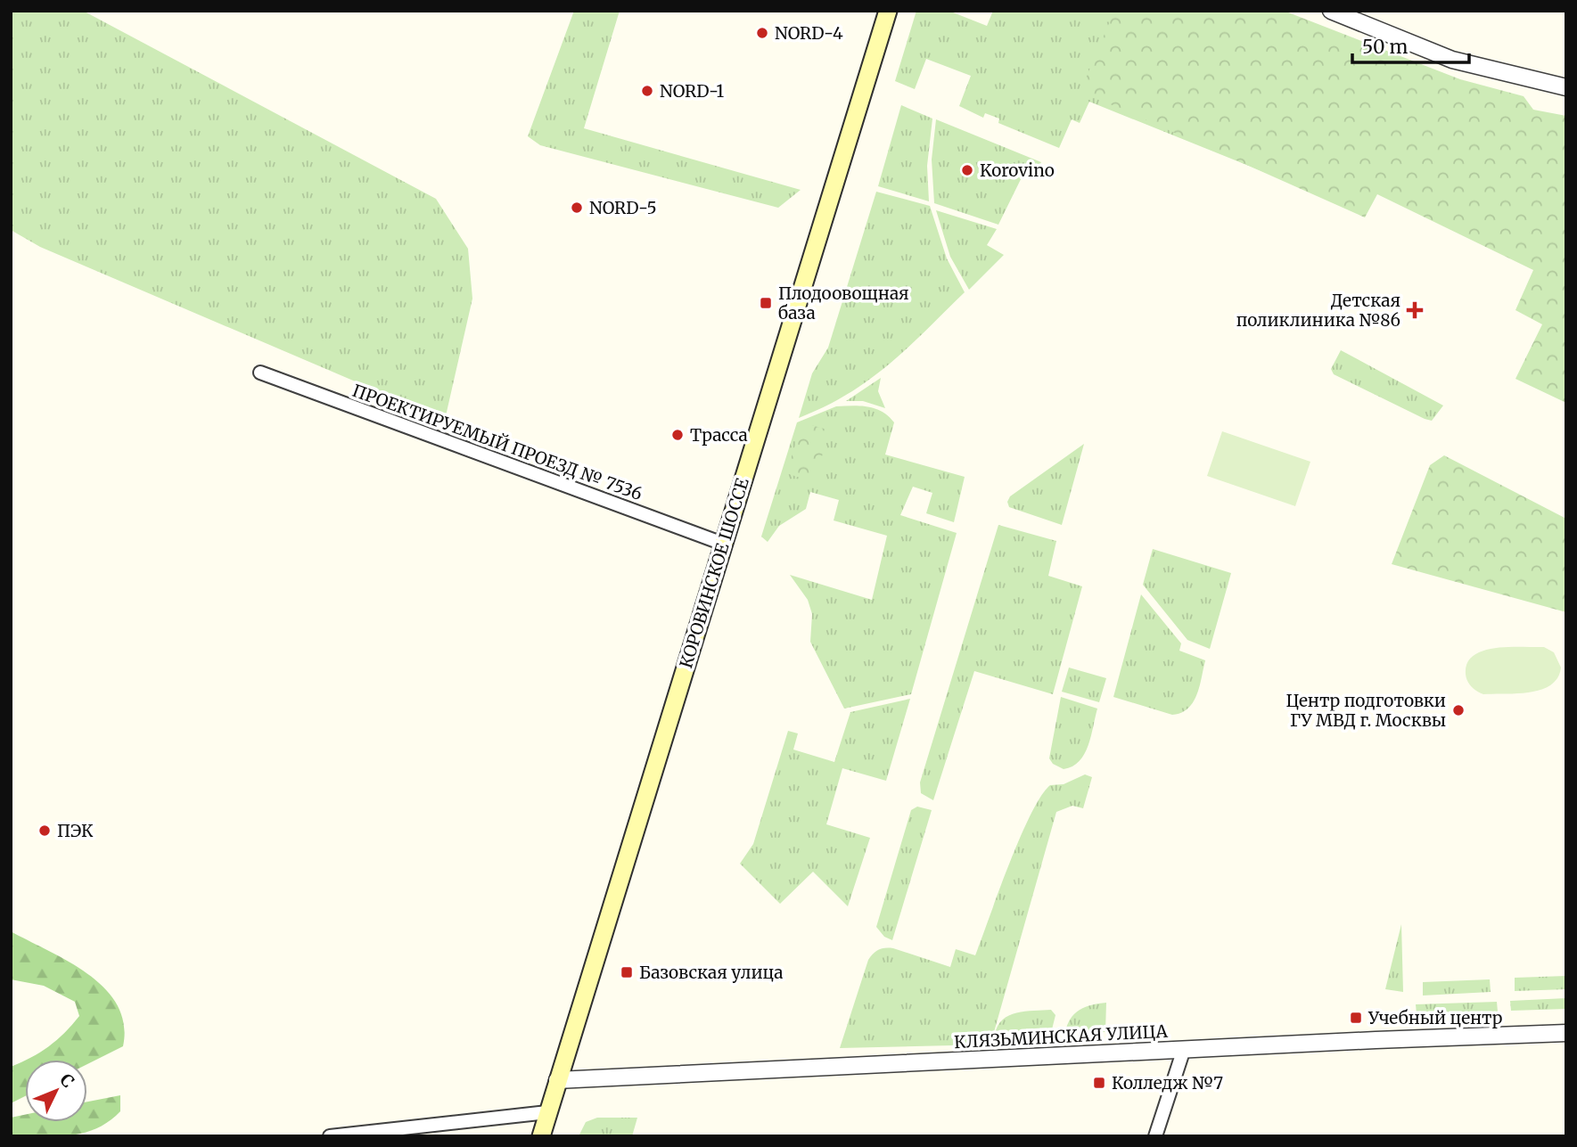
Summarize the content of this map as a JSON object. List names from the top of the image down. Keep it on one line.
{"streets":{"main road":["КОРОВИНСКОЕ ШОССЕ"],"street":["ПРОЕКТИРУЕМЫЙ ПРОЕЗД № 7536","КЛЯЗЬМИНСКАЯ УЛИЦА"]},"crossings":[["ПРОЕКТИРУЕМЫЙ ПРОЕЗД № 7536","КОРОВИНСКОЕ ШОССЕ"],["КОРОВИНСКОЕ ШОССЕ","КЛЯЗЬМИНСКАЯ УЛИЦА"]],"places":{"other":["NORD-4","NORD-1","Korovino","NORD-5","Трасса","Центр подготовки ГУ МВД г. Москвы","ПЭК"],"transit":["Плодоовощная база","Базовская улица","Учебный центр","Колледж №7"],"health":["Детская поликлиника №86"]},"scale_bar":"50 m","north":"top right"}
